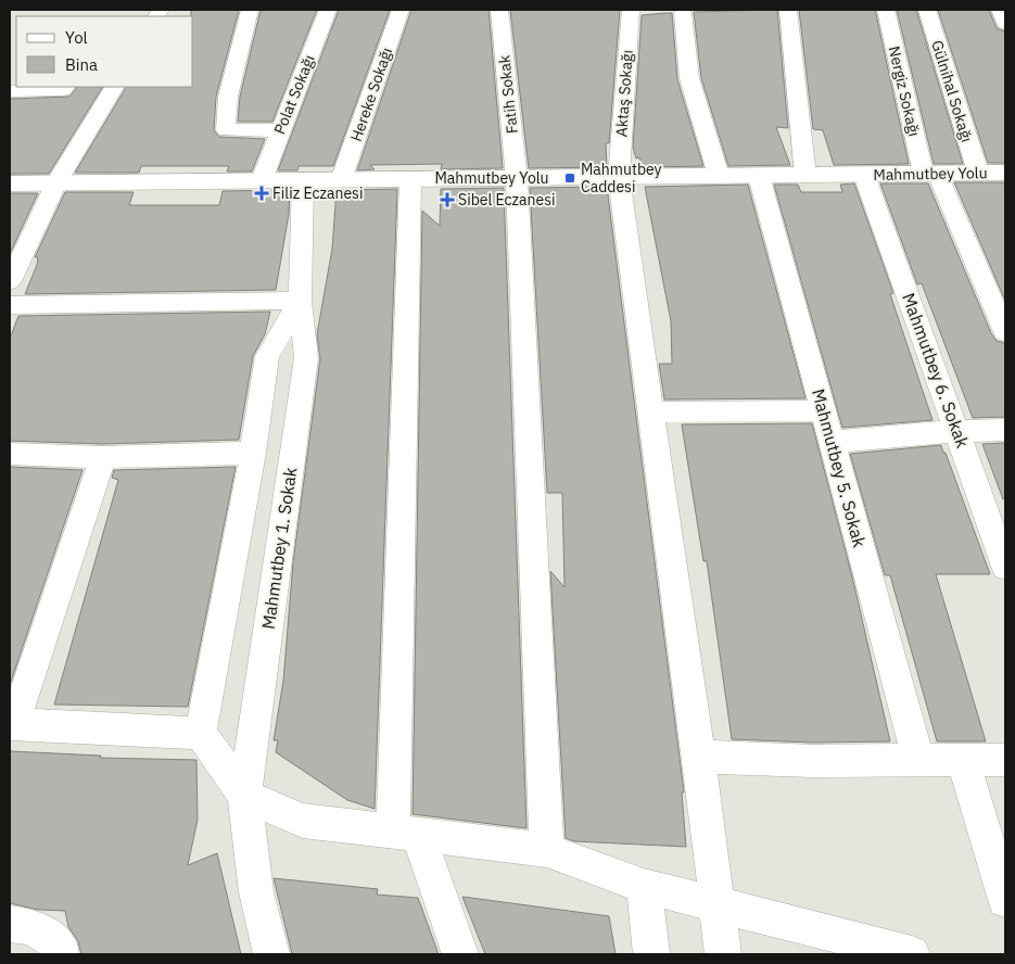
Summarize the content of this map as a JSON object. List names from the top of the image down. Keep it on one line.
{"streets":{"main road":["Mahmutbey Yolu"],"street":["Nergiz Sokağı","Gülnihal Sokağı","Aktaş Sokağı","Polat Sokağı","Hereke Sokağı","Fatih Sokak","Mahmutbey 6. Sokak","Mahmutbey 5. Sokak","Mahmutbey 1. Sokak"]},"crossings":[["Nergiz Sokağı","Mahmutbey Yolu"],["Gülnihal Sokağı","Mahmutbey Yolu"],["Aktaş Sokağı","Mahmutbey Yolu"],["Polat Sokağı","Mahmutbey Yolu"],["Hereke Sokağı","Mahmutbey Yolu"],["Fatih Sokak","Mahmutbey Yolu"],["Mahmutbey Yolu","Mahmutbey 6. Sokak"],["Mahmutbey Yolu","Mahmutbey 5. Sokak"],["Mahmutbey Yolu","Mahmutbey 1. Sokak"]],"places":{"transit":["Mahmutbey Caddesi"],"health":["Filiz Eczanesi","Sibel Eczanesi"]},"legend":["Yol","Bina"]}
